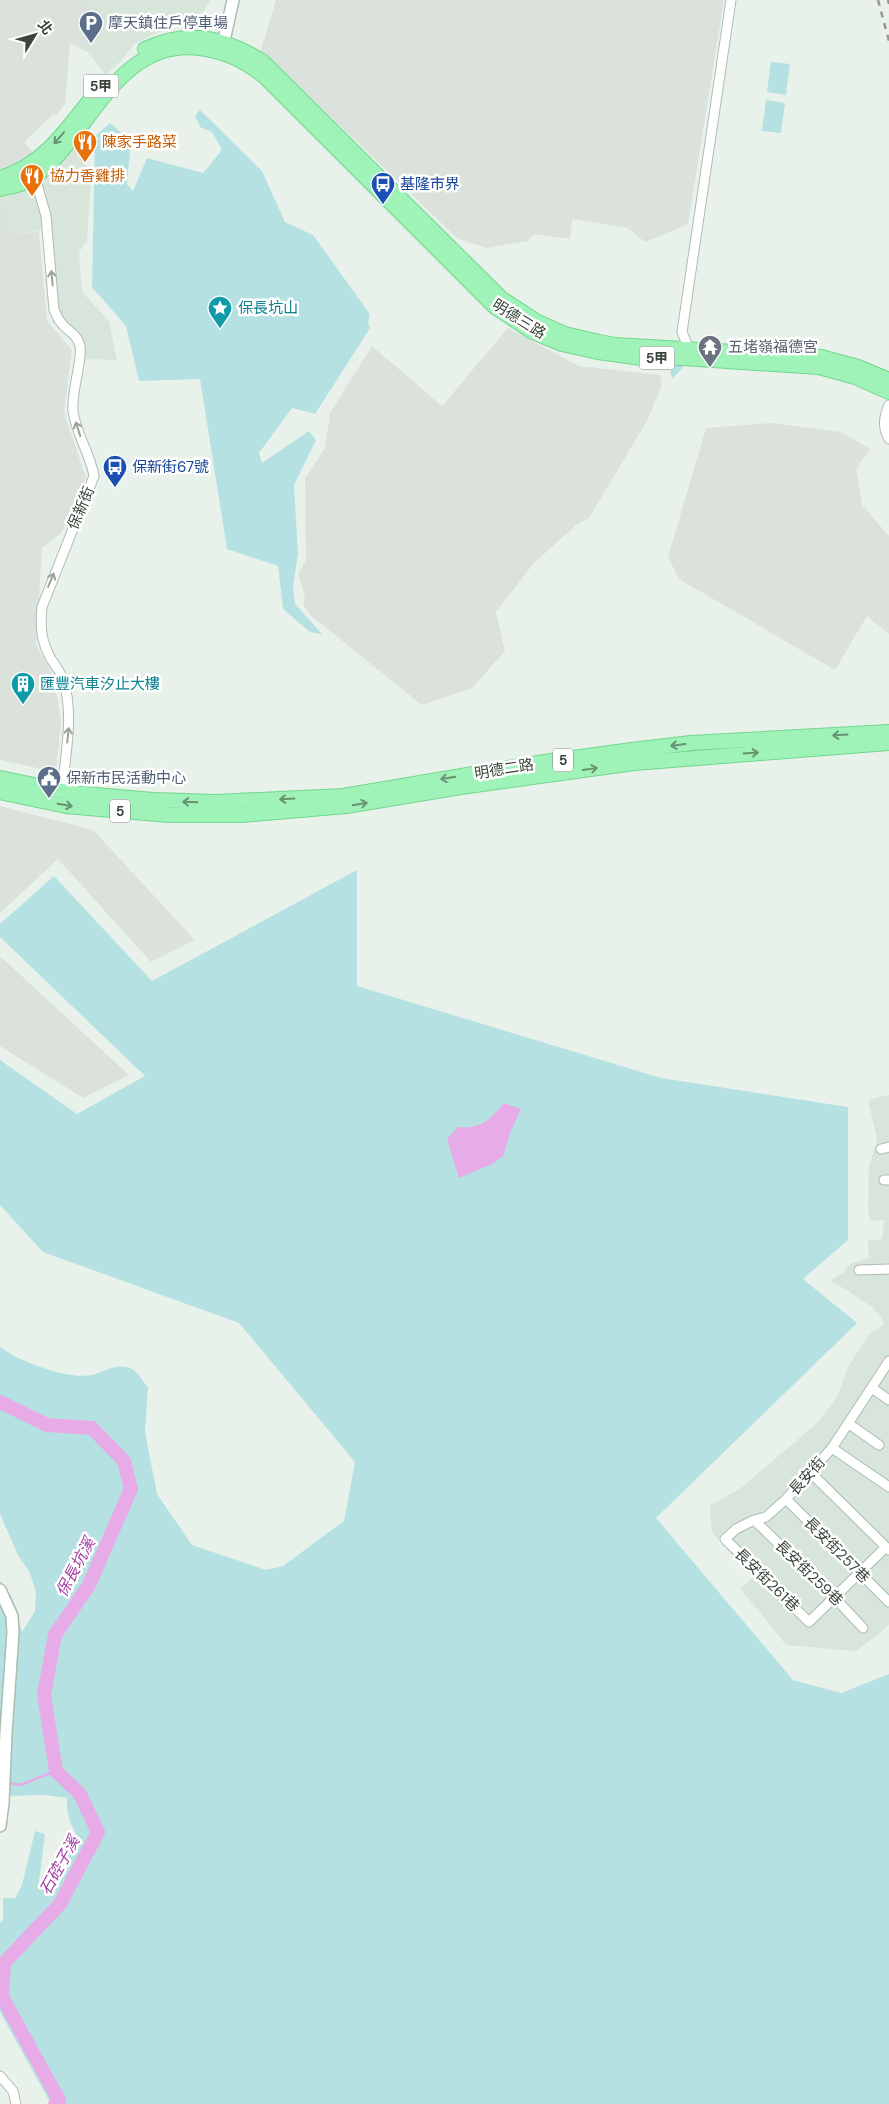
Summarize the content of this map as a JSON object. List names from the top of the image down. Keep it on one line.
{"streets":{"main road":["5甲","明德三路","5","明德二路"],"street":["保新街","長安街","長安街257巷","長安街259巷","長安街261巷"]},"crossings":[["5甲","明德三路"],["5甲","保新街"],["5","明德二路"],["長安街","長安街257巷"],["長安街","長安街259巷"],["長安街","長安街261巷"],["長安街259巷","長安街261巷"]],"one_way":["保新街"],"water":["保長坑溪","石硿子溪"],"places":{"parking":["摩天鎮住戶停車場"],"restaurant":["陳家手路菜","協力香雞排"],"bus stop":["基隆市界","保新街67號"],"place":["保長坑山"],"temple":["五堵嶺福德宮"],"building":["匯豐汽車汐止大樓"],"public building":["保新市民活動中心"]},"north":"top right"}
